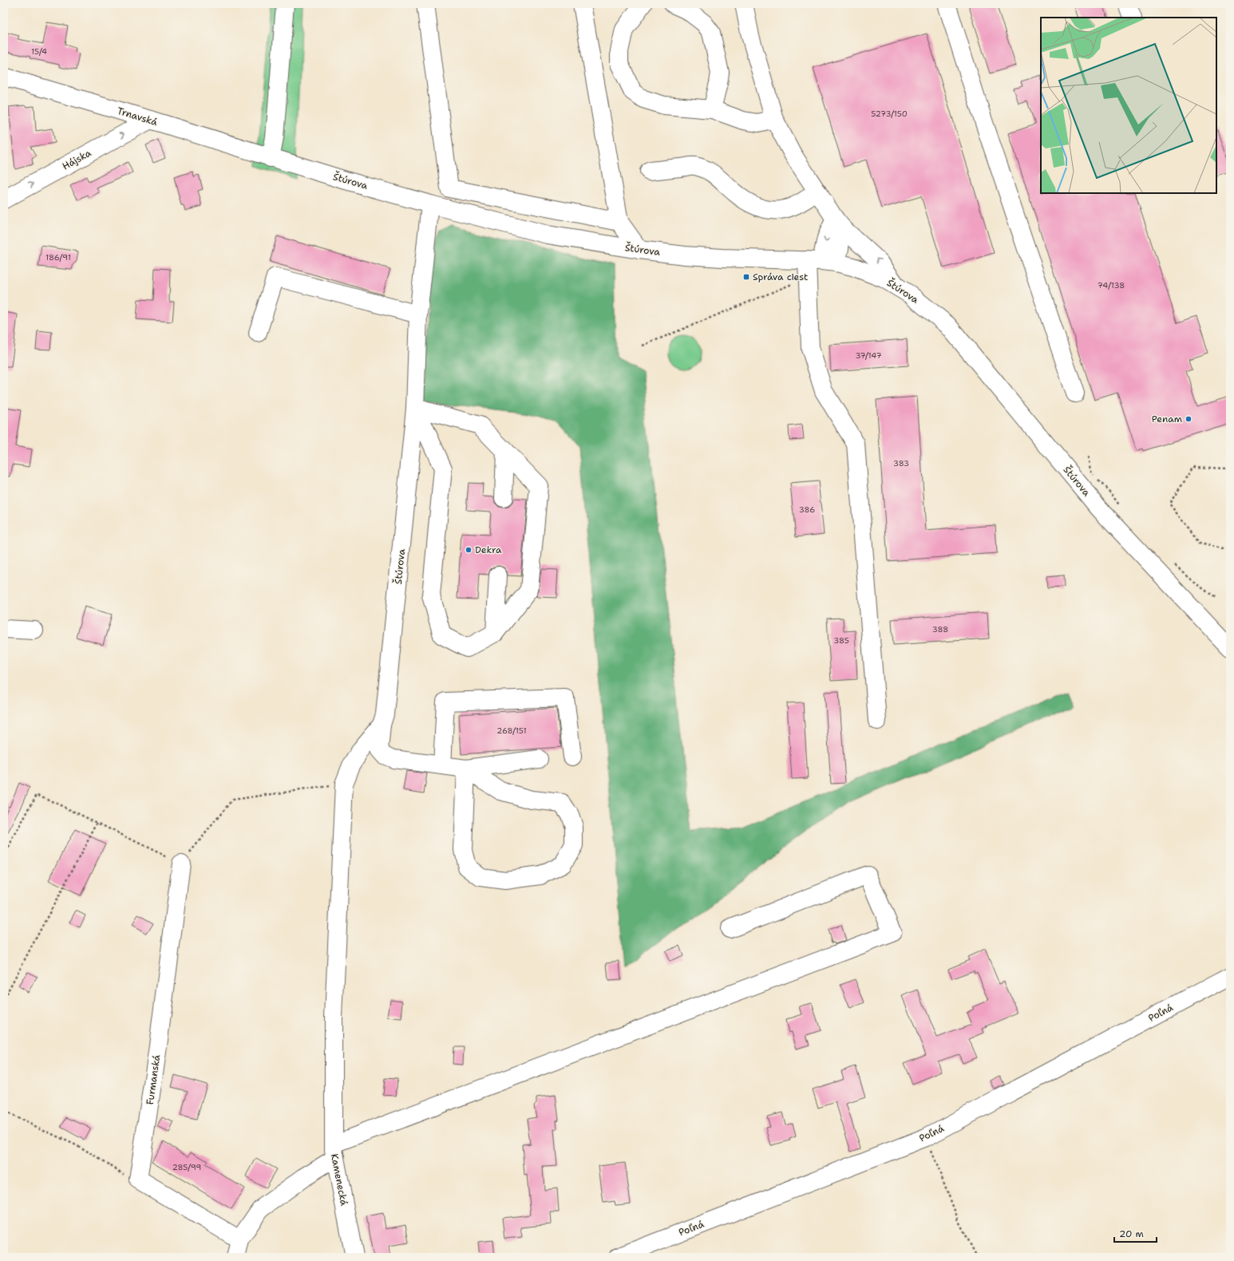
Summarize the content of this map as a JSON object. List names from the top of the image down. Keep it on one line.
{"streets":{"street":["Trnavská","Hájska","Štúrova","Poľná","Furmanská","Kamenecká"]},"crossings":[["Trnavská","Hájska"],["Trnavská","Štúrova"],["Štúrova","Kamenecká"]],"one_way":["Hájska"],"places":{"transit":["Správa ciest"],"other":["Penam","Dekra"]},"house_numbers":["15/4","5273/150","186/91","74/138","37/147","383","386","388","385","268/151","285/99"],"scale_bar":"20 m"}
